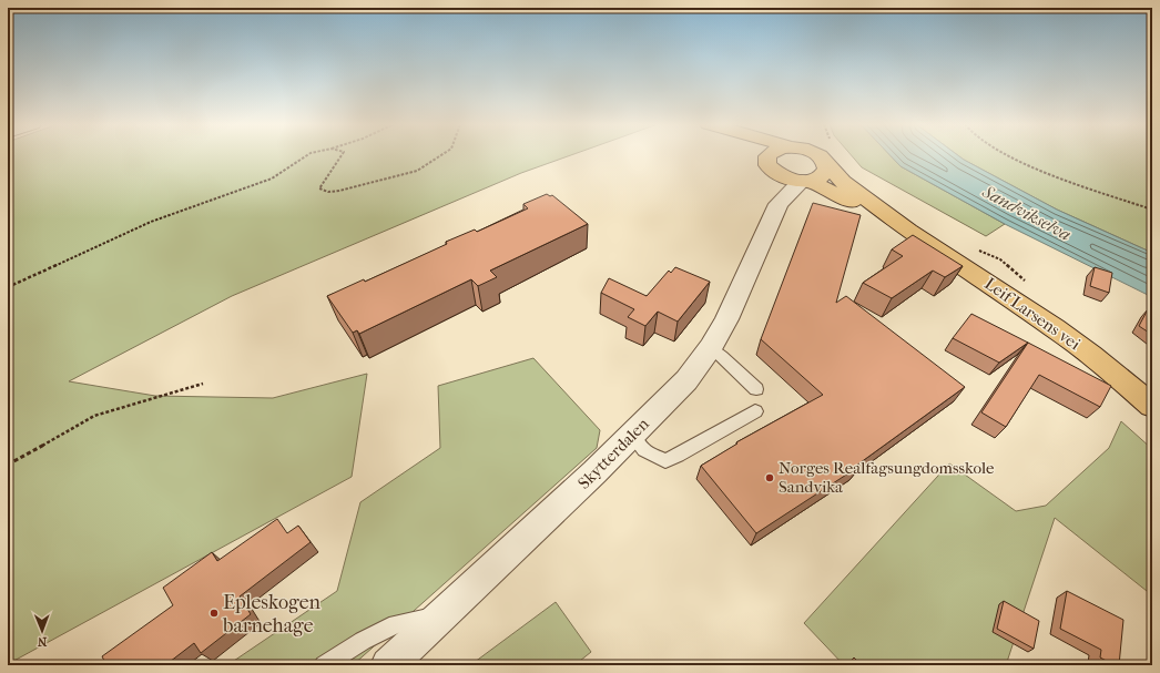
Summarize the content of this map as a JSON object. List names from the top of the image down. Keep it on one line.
{"streets":{"main road":["Leif Larsens vei"],"street":["Skytterdalen"]},"crossings":[["Leif Larsens vei","Skytterdalen"]],"water":["Sandvikselva"],"places":["Norges Realfagsungdomsskole Sandvika","Epleskogen barnehage"],"north":"bottom"}
